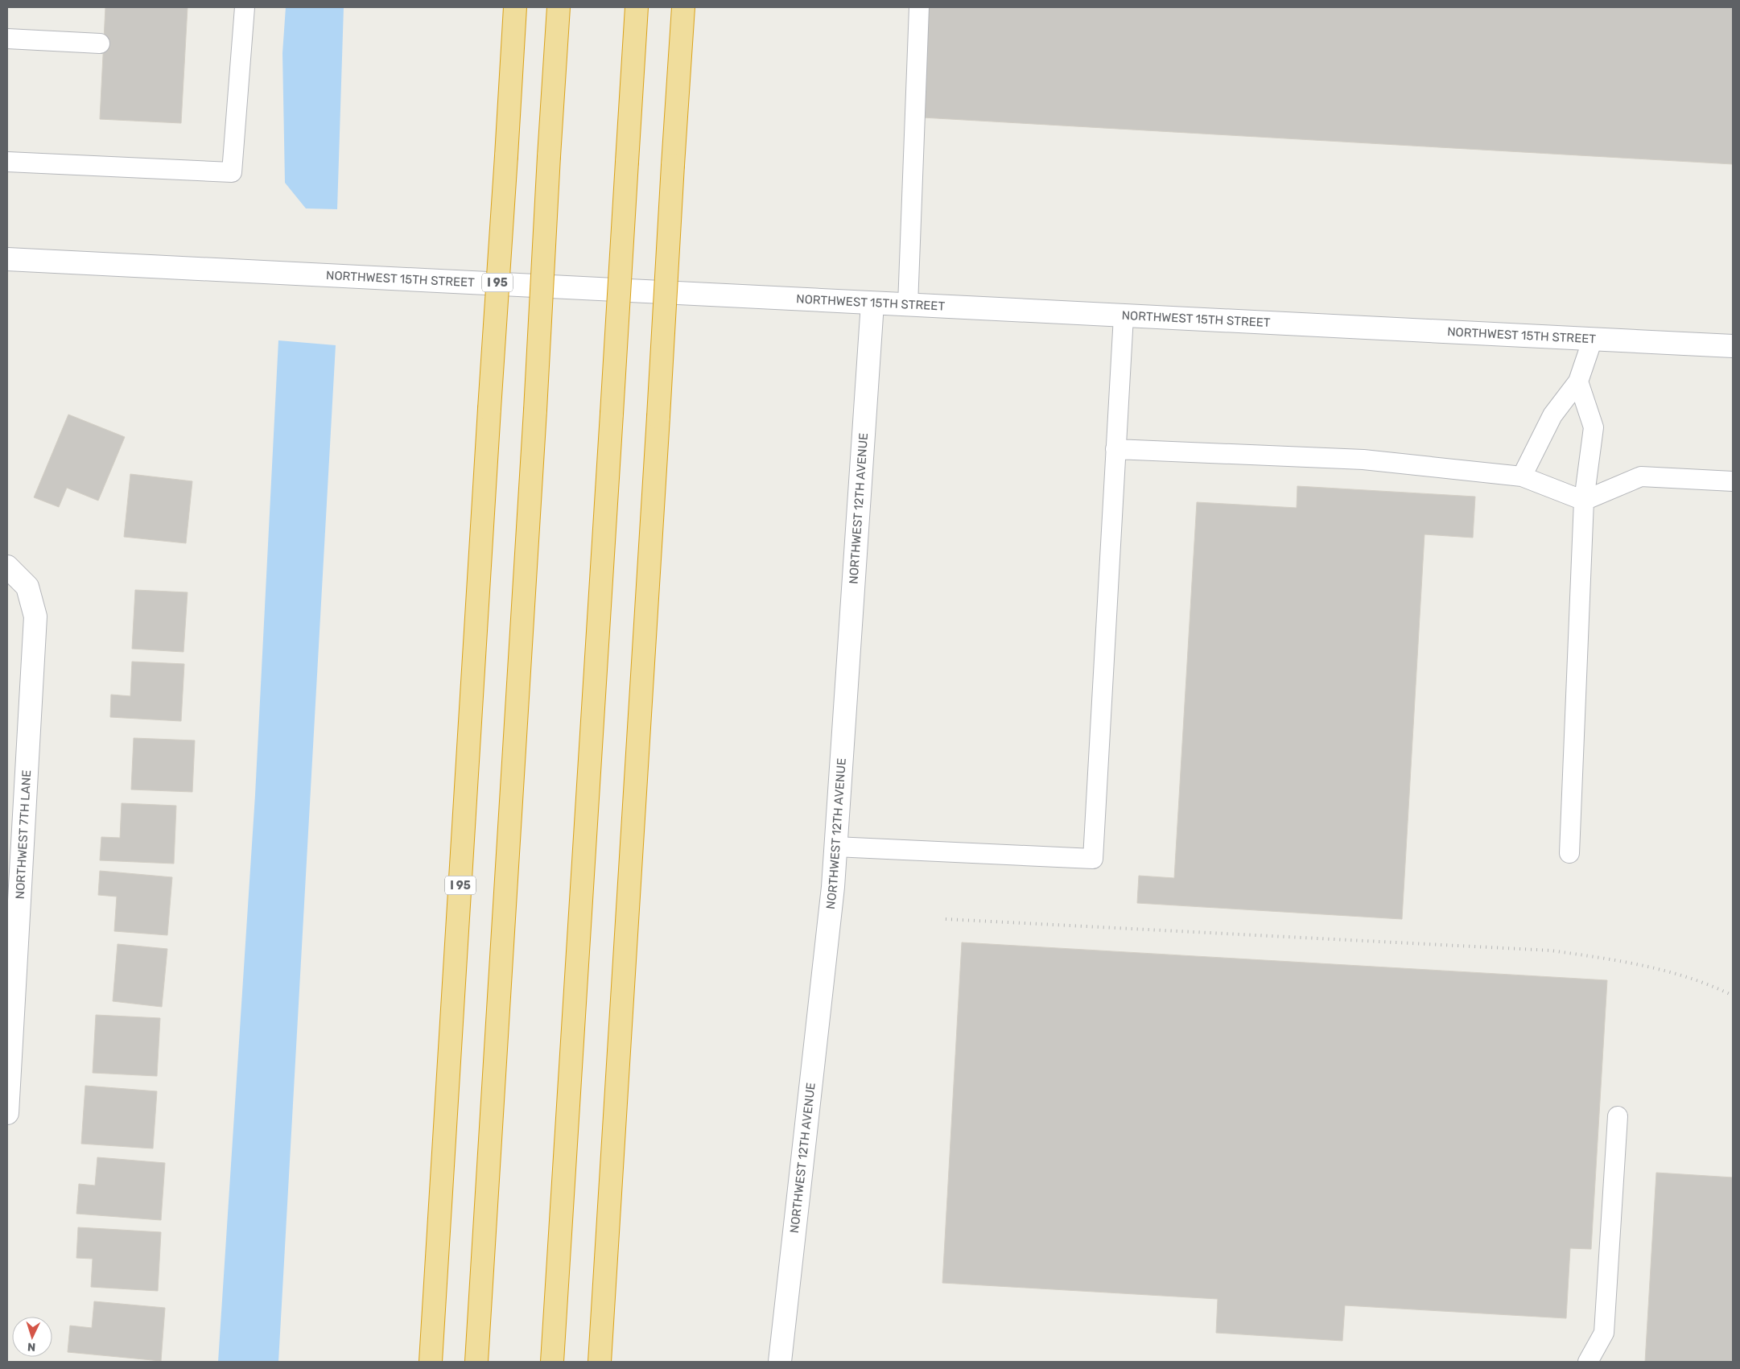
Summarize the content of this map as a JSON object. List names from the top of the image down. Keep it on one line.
{"streets":{"highway":["I 95"],"street":["NORTHWEST 15TH STREET","NORTHWEST 12TH AVENUE","NORTHWEST 7TH LANE"]},"crossings":[["NORTHWEST 15TH STREET","NORTHWEST 12TH AVENUE"]],"north":"bottom"}
